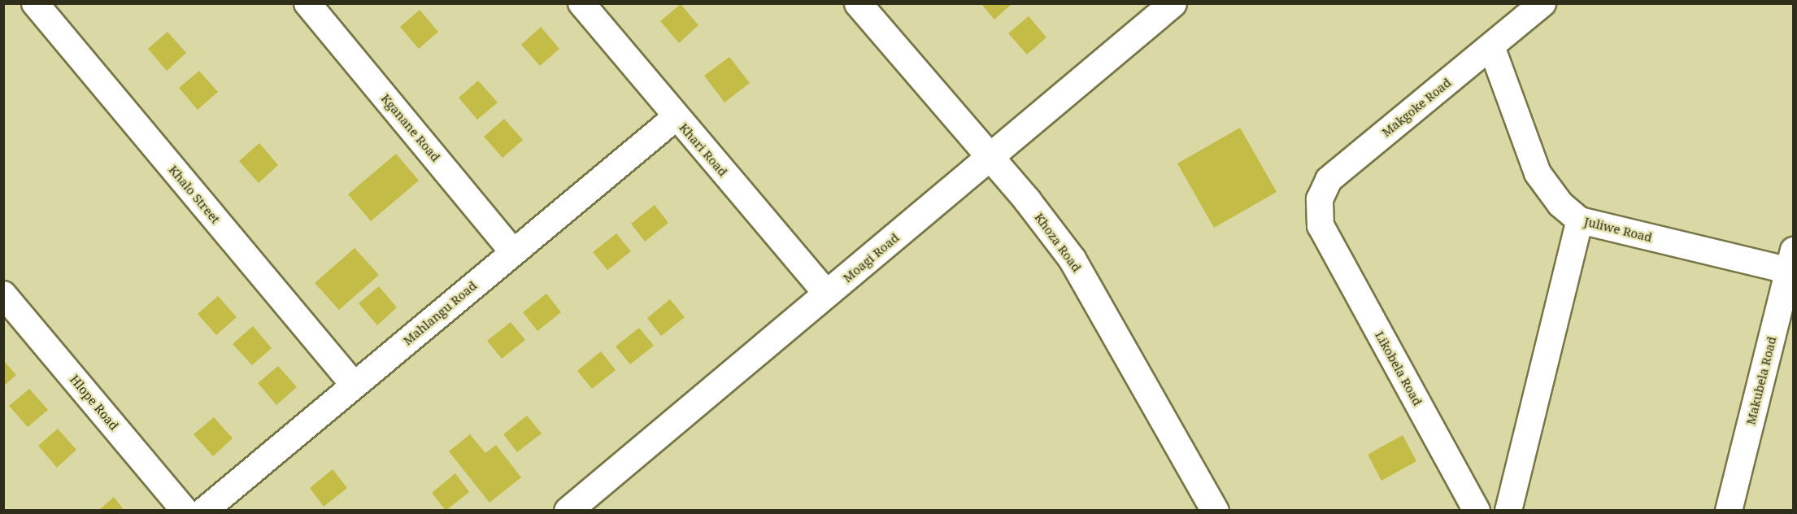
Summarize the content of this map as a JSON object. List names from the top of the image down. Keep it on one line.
{"streets":{"street":["Makgoke Road","Kganane Road","Khari Road","Khalo Street","Juliwe Road","Khoza Road","Moagi Road","Mahlangu Road","Likobela Road","Makubela Road","Hlope Road"]},"crossings":[["Makgoke Road","Juliwe Road"],["Makgoke Road","Likobela Road"],["Kganane Road","Mahlangu Road"],["Khari Road","Moagi Road"],["Khari Road","Mahlangu Road"],["Khalo Street","Mahlangu Road"],["Juliwe Road","Makubela Road"],["Khoza Road","Moagi Road"]]}
